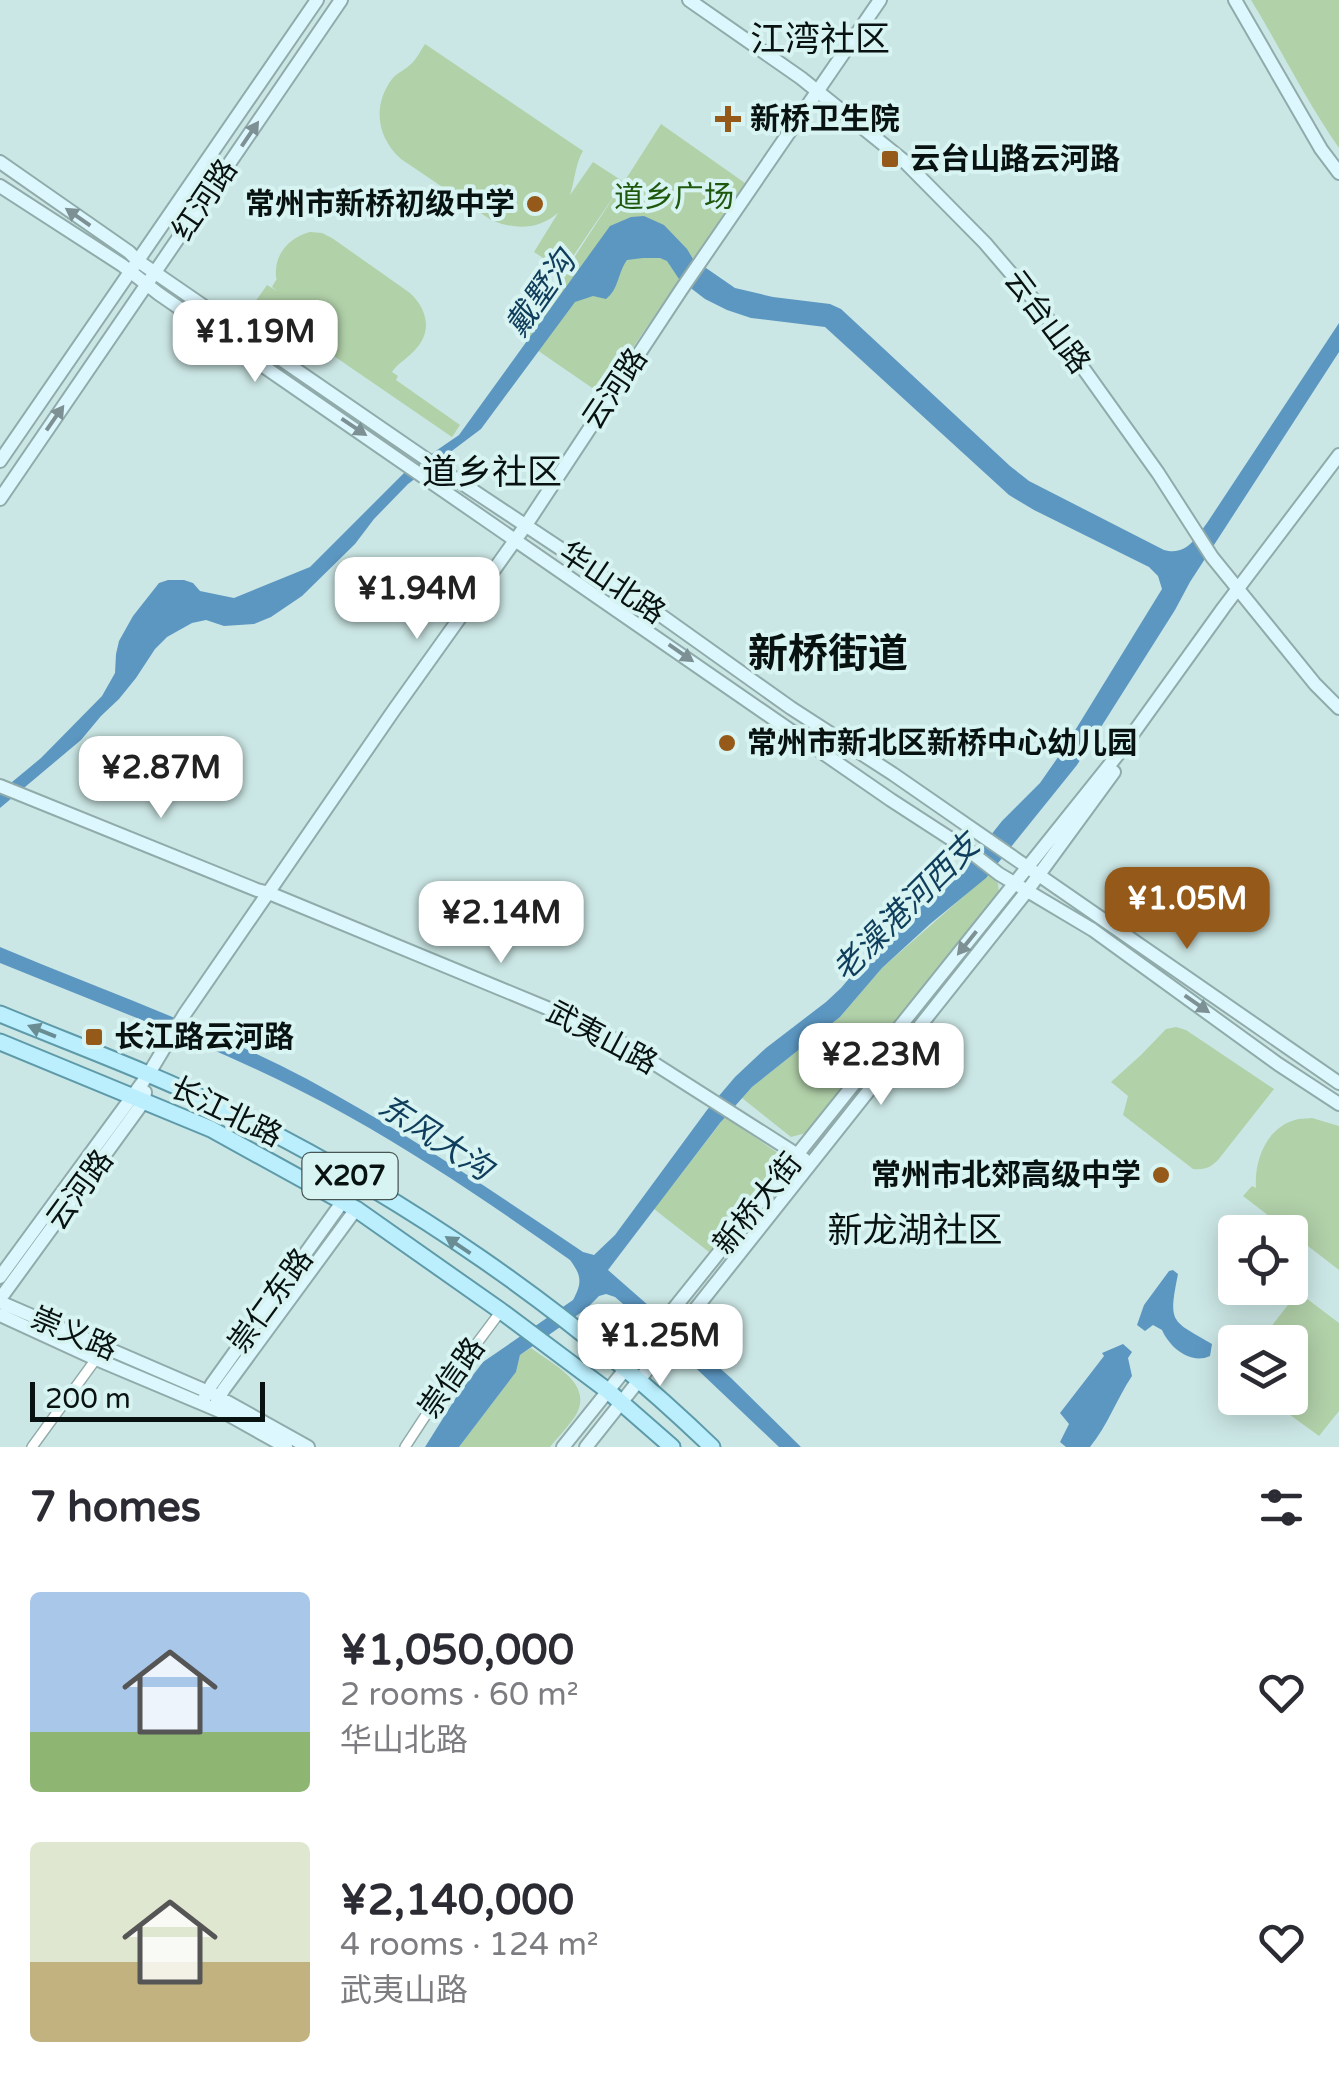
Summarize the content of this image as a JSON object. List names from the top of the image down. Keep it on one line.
{"streets":{"main road":["长江北路","X207"],"street":["红河路","云台山路","云河路","华山北路","武夷山路","新桥大街","崇仁东路","崇义路","崇信路"]},"crossings":[["红河路","华山北路"],["云台山路","云河路"],["云河路","华山北路"],["云河路","武夷山路"],["云河路","长江北路"],["云河路","崇义路"],["华山北路","新桥大街"],["武夷山路","新桥大街"],["长江北路","新桥大街"],["长江北路","崇仁东路"],["长江北路","崇信路"],["崇仁东路","崇义路"]],"districts":["江湾社区","道乡社区","新桥街道","新龙湖社区"],"water":["戴墅沟","老澡港河西支","东风大沟"],"parks":["道乡广场"],"places":{"health":["新桥卫生院"],"transit":["云台山路云河路","长江路云河路"],"other":["常州市新桥初级中学","常州市新北区新桥中心幼儿园","常州市北郊高级中学"]},"scale_bar":"200 m","page":{"price":["¥1.19M","¥1.94M","¥2.87M","¥1.05M","¥2.14M","¥2.23M","¥1.25M"],"scale":"200 m","heading":"7 homes","list":[{"name":"¥1,050,000","note":"2 rooms · 60 m² · 华山北路"},{"name":"¥2,140,000","note":"4 rooms · 124 m² · 武夷山路"}]}}
